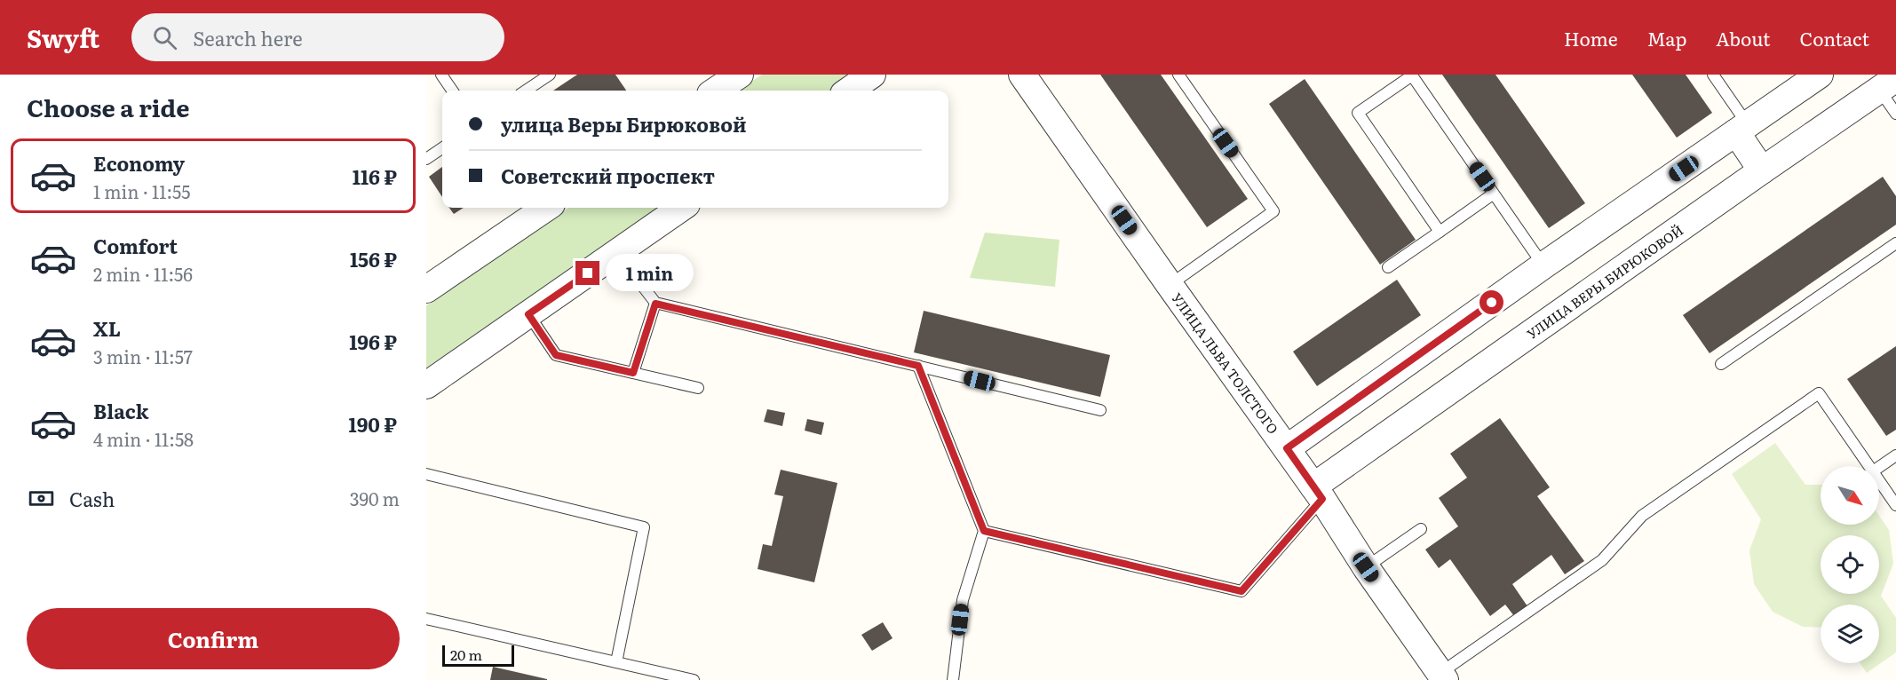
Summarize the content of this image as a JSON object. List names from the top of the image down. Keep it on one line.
{"streets":{"street":["УЛИЦА ВЕРЫ БИРЮКОВОЙ","УЛИЦА ЛЬВА ТОЛСТОГО"]},"crossings":[["УЛИЦА ВЕРЫ БИРЮКОВОЙ","УЛИЦА ЛЬВА ТОЛСТОГО"]],"scale_bar":"20 m","north":"bottom right","page":{"header":"Swyft","search":"Search here","nav":["Home","Map","About","Contact"],"heading":"Choose a ride","banner":["улица Веры Бирюковой","Советский проспект"],"list":[{"name":"Economy","note":"1 min · 11:55","value":"116 ₽"},{"name":"Comfort","note":"2 min · 11:56","value":"156 ₽"},{"name":"XL","note":"3 min · 11:57","value":"196 ₽"},{"name":"Black","note":"4 min · 11:58","value":"190 ₽"}],"bubble":"1 min","pay":["Cash","390 m"],"buttons":"Confirm","scale":"20 m"}}
